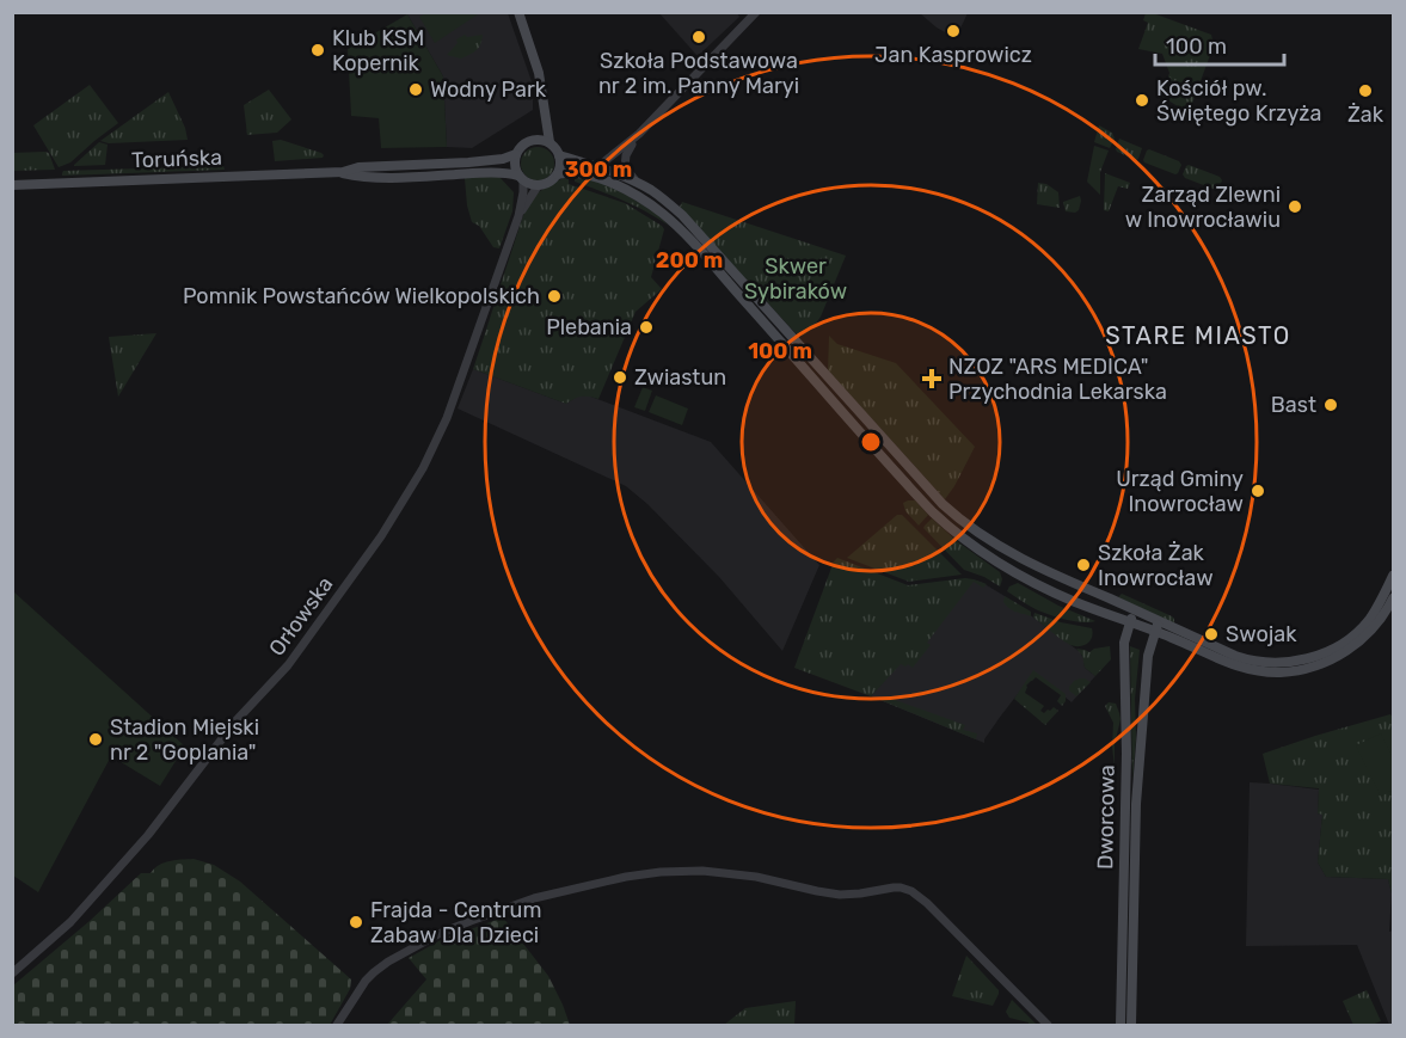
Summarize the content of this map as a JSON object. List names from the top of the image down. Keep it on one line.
{"streets":{"main road":["Toruńska","Dworcowa"],"street":["Orłowska"]},"crossings":[["Toruńska","Orłowska"]],"districts":["STARE MIASTO"],"parks":["Skwer Sybiraków"],"places":{"other":["Jan Kasprowicz","Szkoła Podstawowa nr 2 im. Panny Maryi","Klub KSM Kopernik","Wodny Park","Żak","Kościół pw. Świętego Krzyża","Zarząd Zlewni w Inowrocławiu","Pomnik Powstańców Wielkopolskich","Plebania","Zwiastun","Bast","Urząd Gminy Inowrocław","Szkoła Żak Inowrocław","Swojak","Stadion Miejski nr 2 \"Goplania\"","Frajda - Centrum Zabaw Dla Dzieci"],"health":["NZOZ \"ARS MEDICA\" Przychodnia Lekarska"]},"scale_bar":"100 m","rings":["300 m","200 m","100 m"]}
